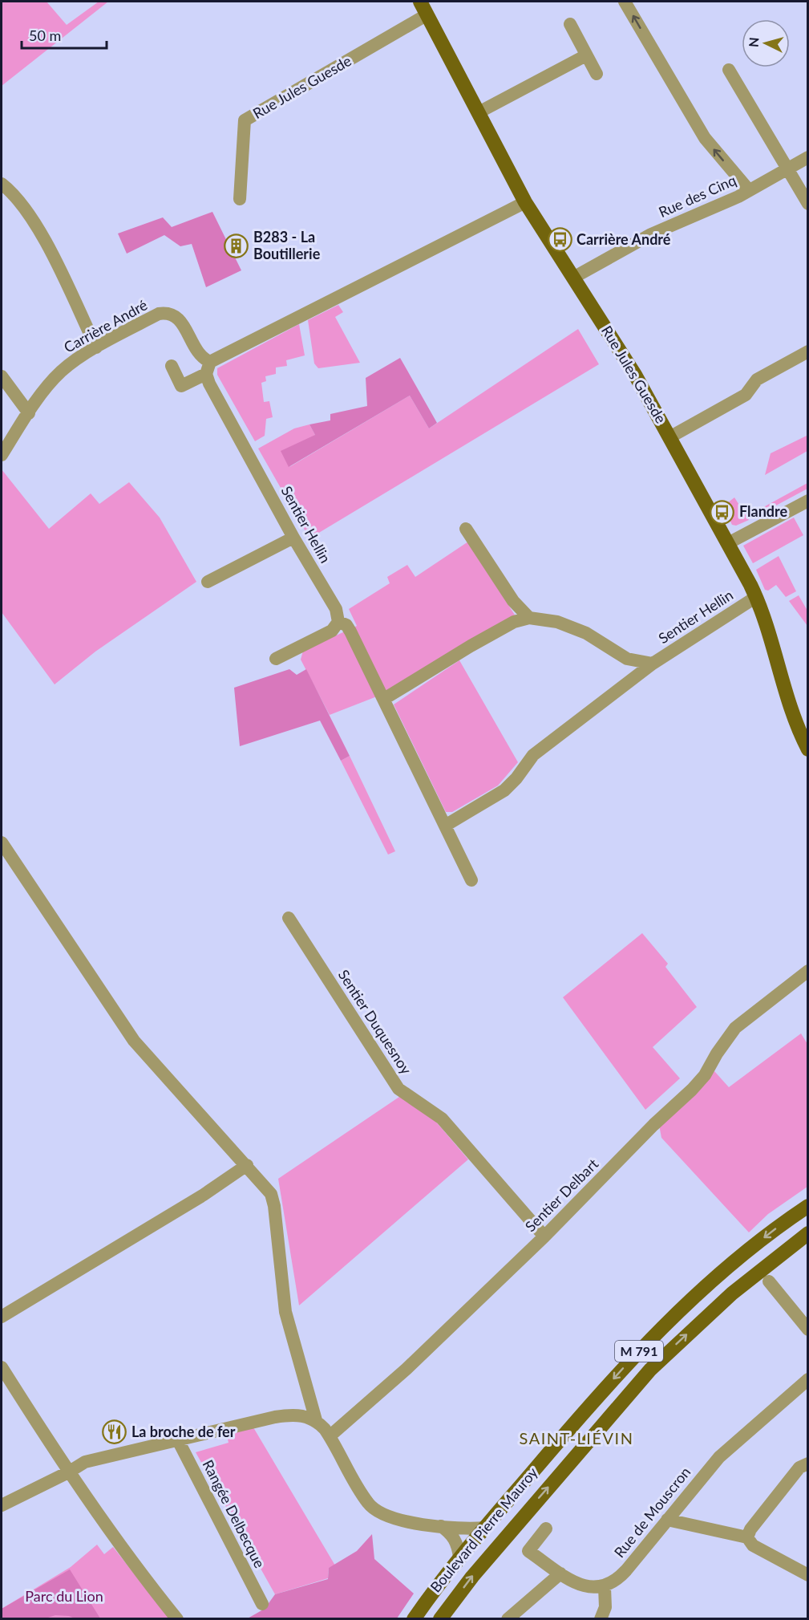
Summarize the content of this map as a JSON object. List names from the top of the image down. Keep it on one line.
{"streets":{"main road":["Rue Jules Guesde","M 791","Boulevard Pierre Mauroy"],"street":["Rue des Cinq","Carrière André","Sentier Hellin","Sentier Duquesnoy","Sentier Delbart","Rue de Mouscron","Rangée Delbecque"]},"crossings":[["Rue Jules Guesde","Rue des Cinq"],["Rue Jules Guesde","Sentier Hellin"],["Carrière André","Sentier Hellin"],["Sentier Duquesnoy","Sentier Delbart"]],"districts":["SAINT-LIÉVIN"],"parks":["Parc du Lion"],"places":{"bus stop":["Carrière André","Flandre"],"building":["B283 - La Boutillerie"],"restaurant":["La broche de fer"]},"scale_bar":"50 m","north":"left"}
